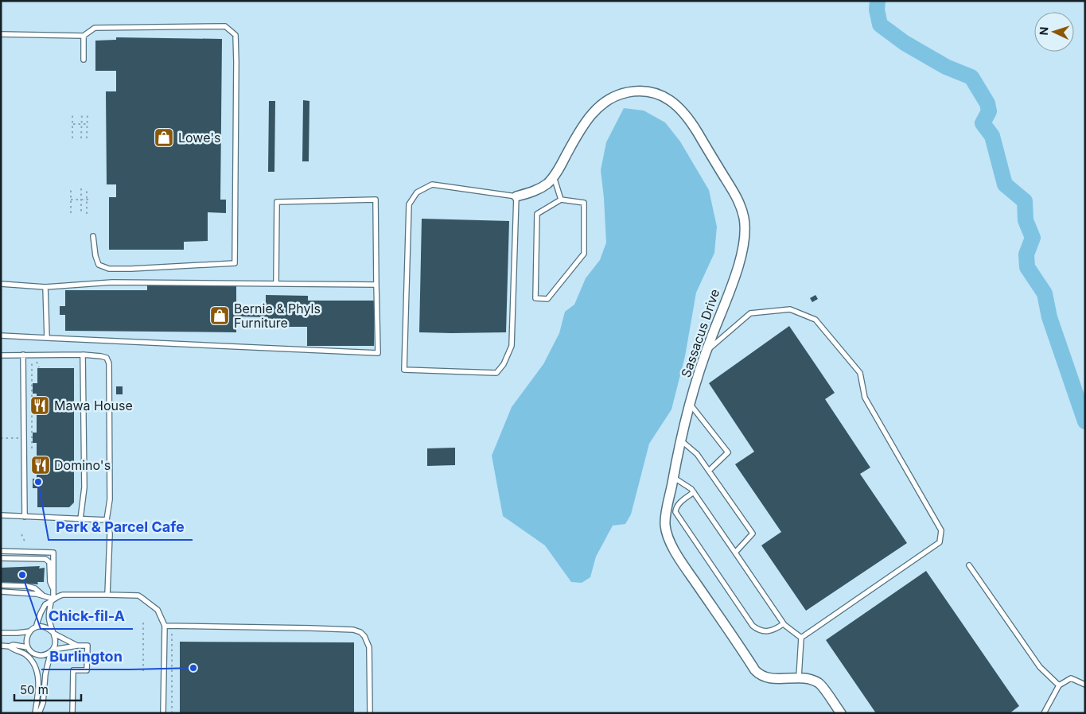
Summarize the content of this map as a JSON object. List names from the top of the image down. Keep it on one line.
{"streets":{"street":["Sassacus Drive"]},"places":{"shop":["Lowe's","Bernie & Phyls Furniture"],"restaurant":["Mawa House","Domino's"],"other":["Perk & Parcel Cafe","Chick-fil-A","Burlington"]},"scale_bar":"50 m","north":"left"}
